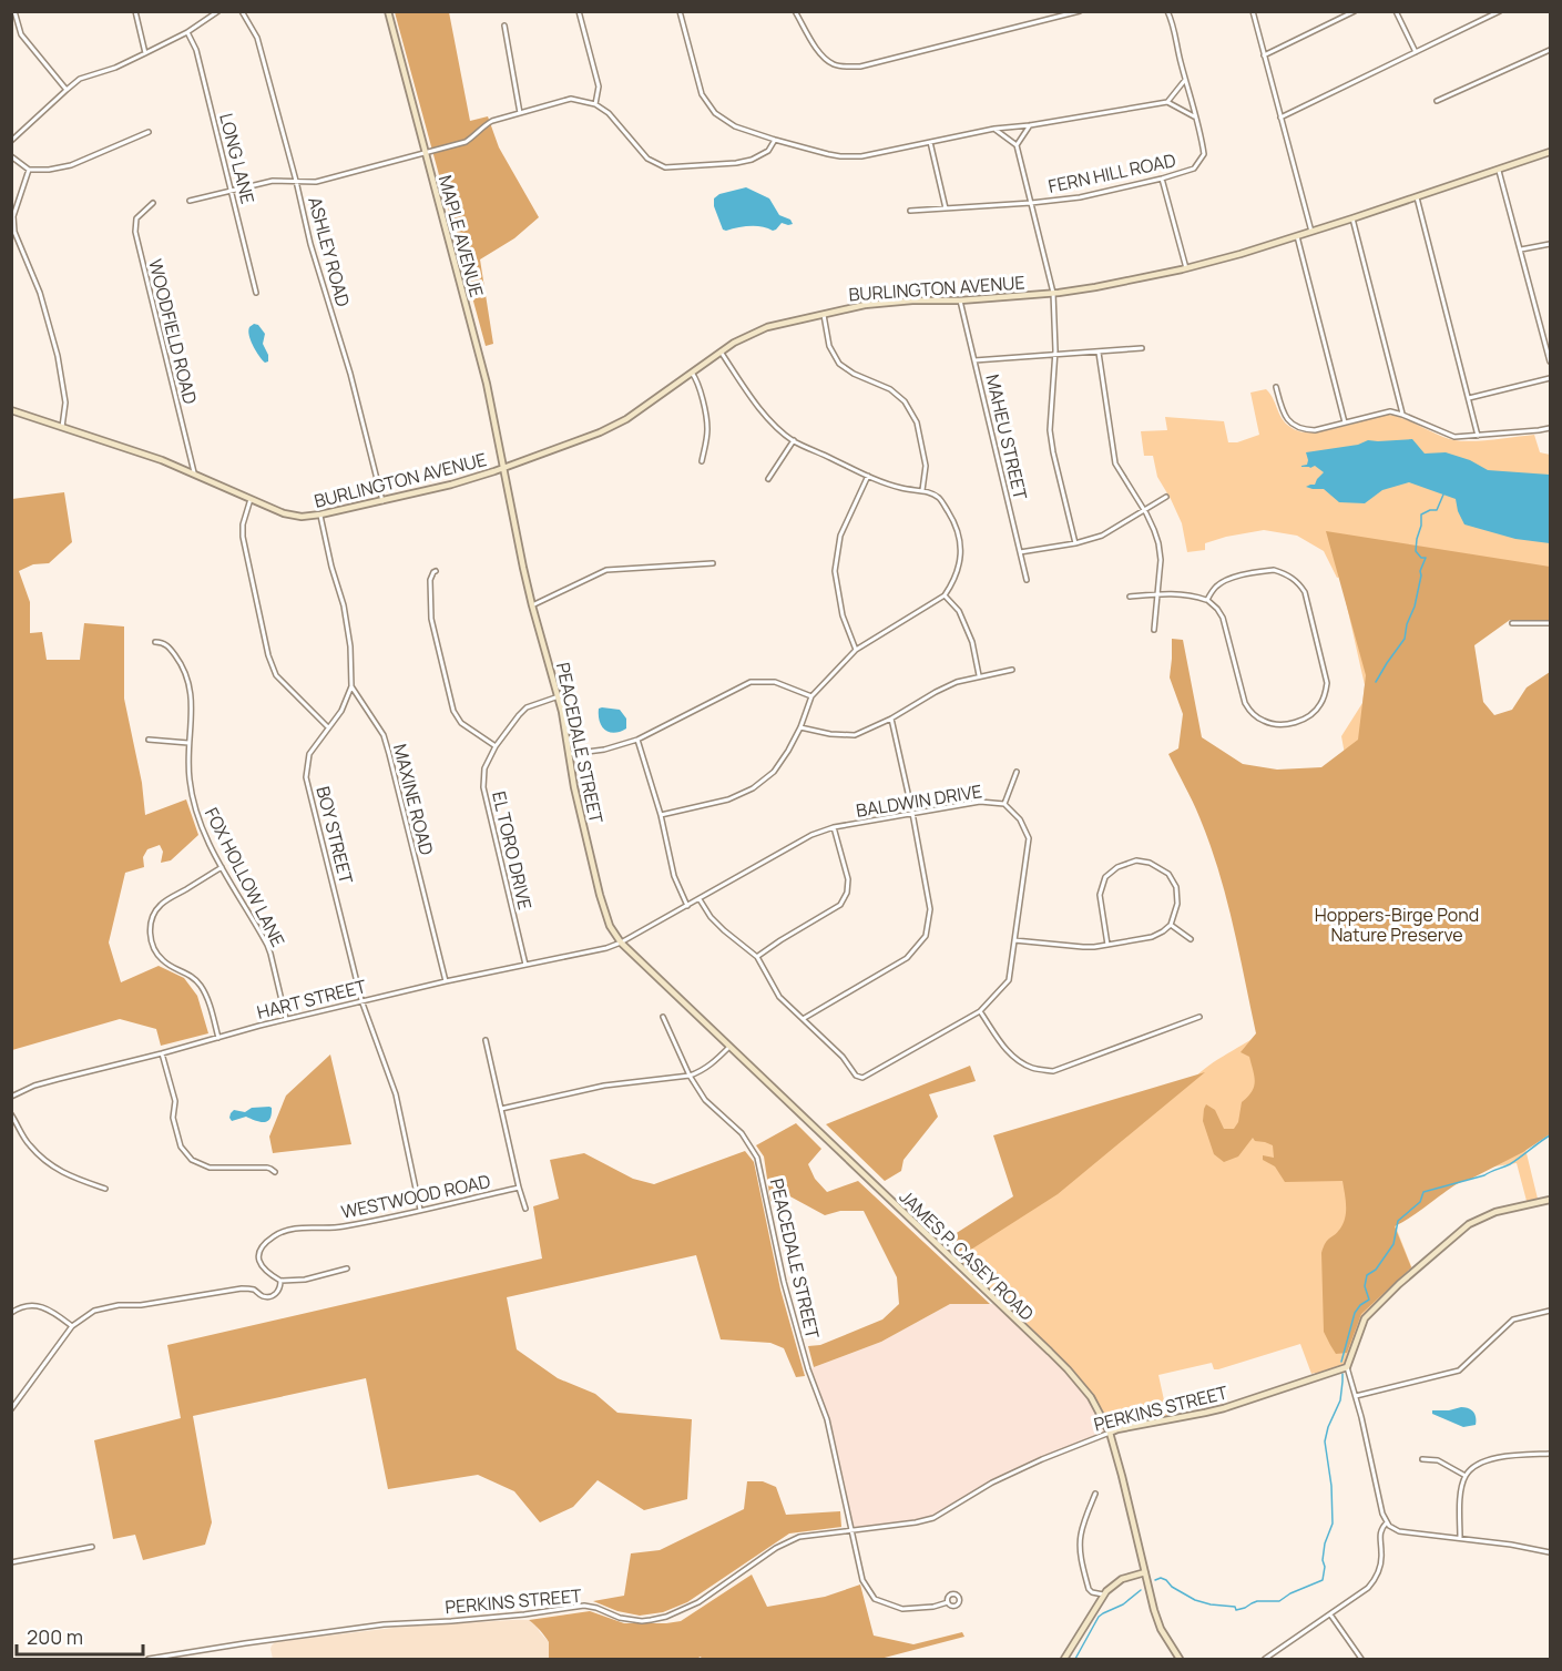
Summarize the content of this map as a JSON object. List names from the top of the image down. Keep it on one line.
{"streets":{"main road":["MAPLE AVENUE","BURLINGTON AVENUE","PEACEDALE STREET","JAMES P. CASEY ROAD","PERKINS STREET"],"street":["LONG LANE","FERN HILL ROAD","ASHLEY ROAD","WOODFIELD ROAD","MAHEU STREET","MAXINE ROAD","BALDWIN DRIVE","BOY STREET","EL TORO DRIVE","FOX HOLLOW LANE","HART STREET","WESTWOOD ROAD"]},"crossings":[["MAPLE AVENUE","BURLINGTON AVENUE"],["MAPLE AVENUE","PEACEDALE STREET"],["ASHLEY ROAD","BURLINGTON AVENUE"],["BURLINGTON AVENUE","WOODFIELD ROAD"],["BURLINGTON AVENUE","MAHEU STREET"],["BURLINGTON AVENUE","PEACEDALE STREET"],["PEACEDALE STREET","BALDWIN DRIVE"],["PEACEDALE STREET","EL TORO DRIVE"],["PEACEDALE STREET","HART STREET"],["PEACEDALE STREET","JAMES P. CASEY ROAD"],["PEACEDALE STREET","PERKINS STREET"],["MAXINE ROAD","BOY STREET"],["MAXINE ROAD","HART STREET"],["BALDWIN DRIVE","HART STREET"],["BALDWIN DRIVE","JAMES P. CASEY ROAD"],["BOY STREET","HART STREET"],["BOY STREET","WESTWOOD ROAD"],["EL TORO DRIVE","HART STREET"],["FOX HOLLOW LANE","HART STREET"],["HART STREET","JAMES P. CASEY ROAD"],["JAMES P. CASEY ROAD","PERKINS STREET"]],"parks":["Hoppers-Birge Pond Nature Preserve"],"scale_bar":"200 m"}
